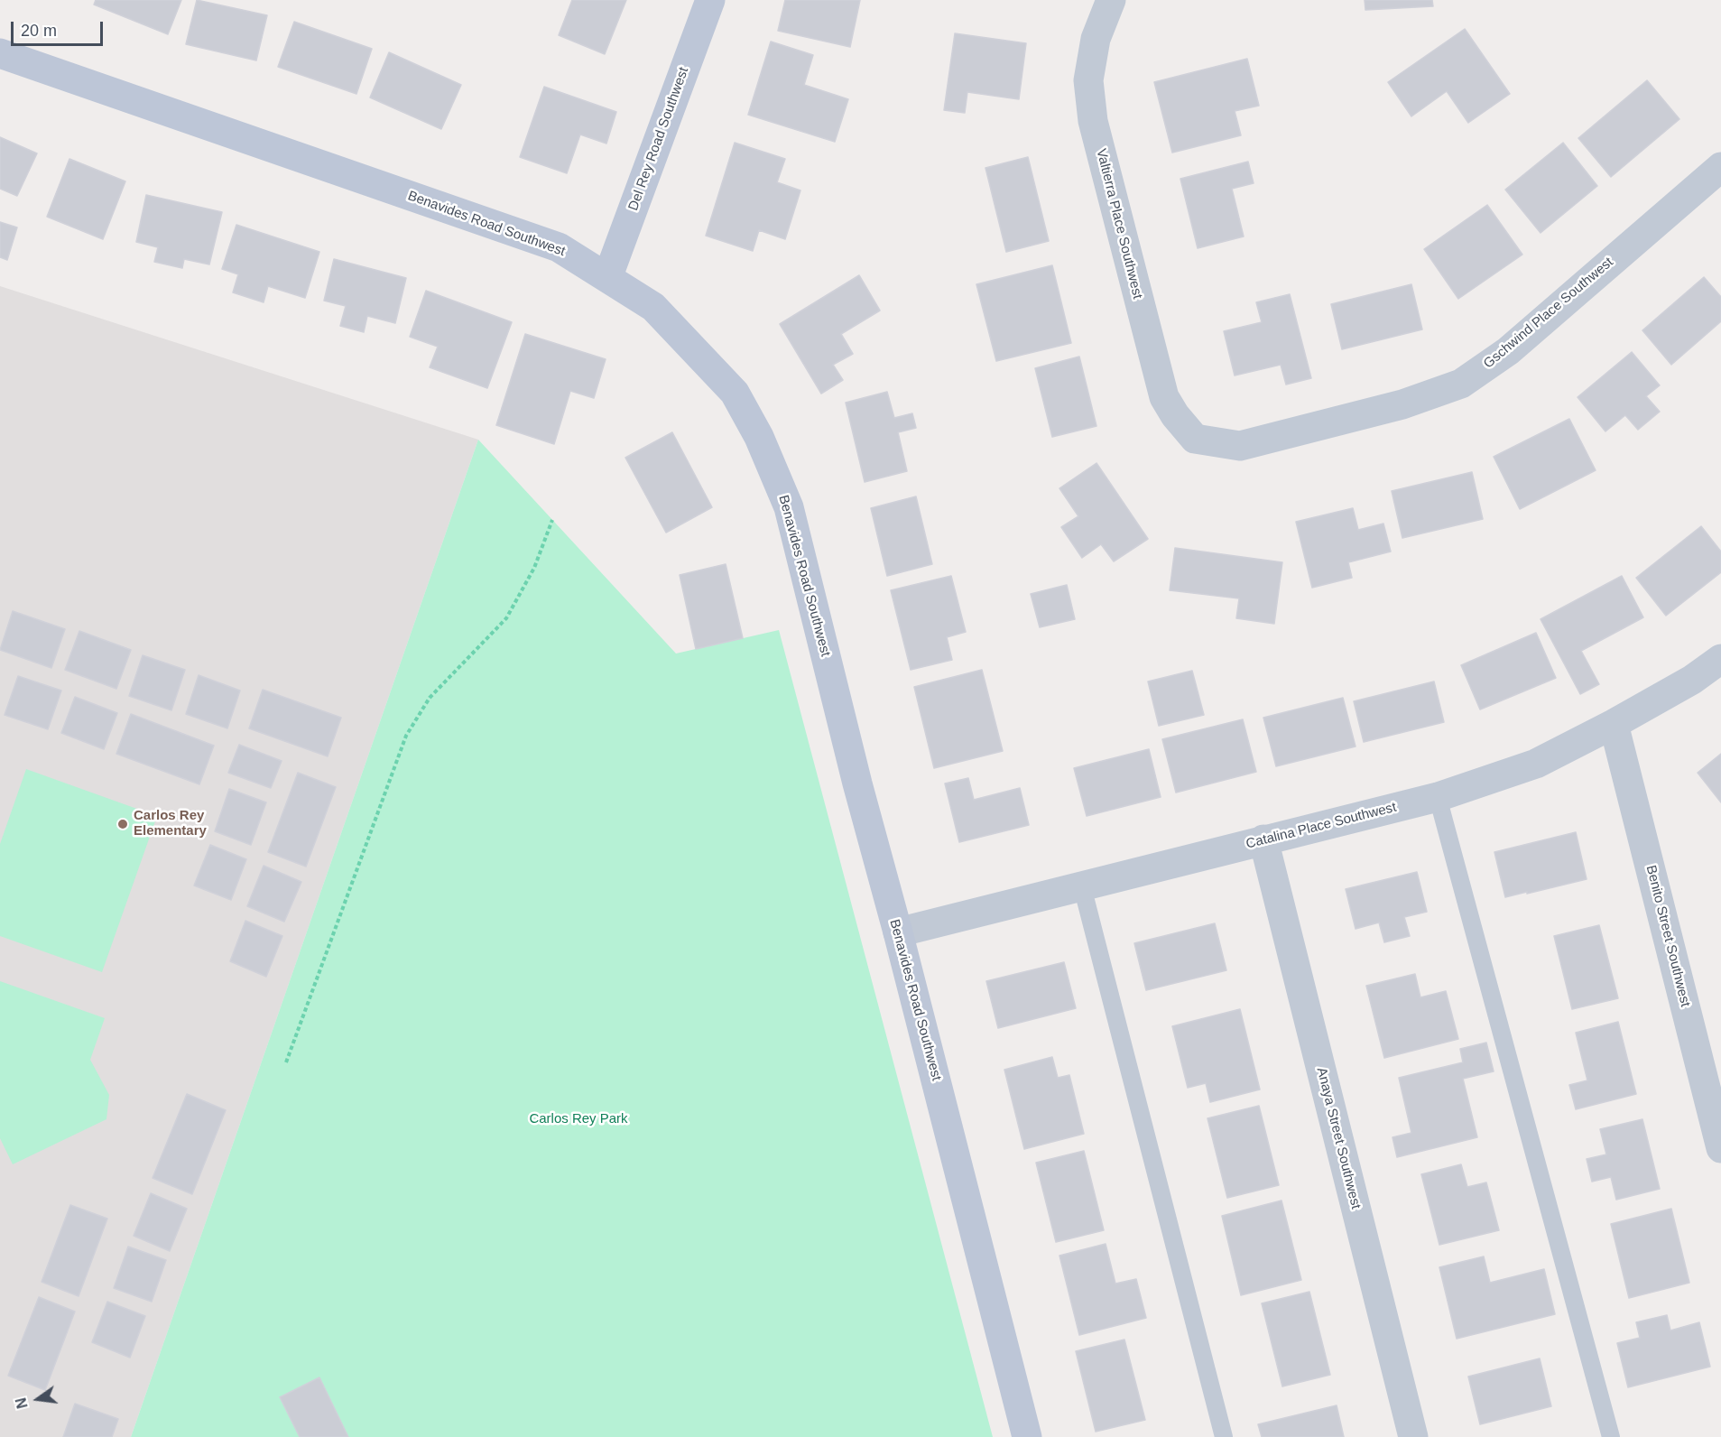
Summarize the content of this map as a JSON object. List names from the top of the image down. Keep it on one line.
{"streets":{"street":["Del Rey Road Southwest","Benavides Road Southwest","Valtierra Place Southwest","Gschwind Place Southwest","Catalina Place Southwest","Benito Street Southwest","Anaya Street Southwest"]},"crossings":[["Del Rey Road Southwest","Benavides Road Southwest"],["Benavides Road Southwest","Catalina Place Southwest"],["Valtierra Place Southwest","Gschwind Place Southwest"],["Catalina Place Southwest","Benito Street Southwest"],["Catalina Place Southwest","Anaya Street Southwest"]],"parks":["Carlos Rey Park"],"places":["Carlos Rey Elementary"],"scale_bar":"20 m","north":"left"}
